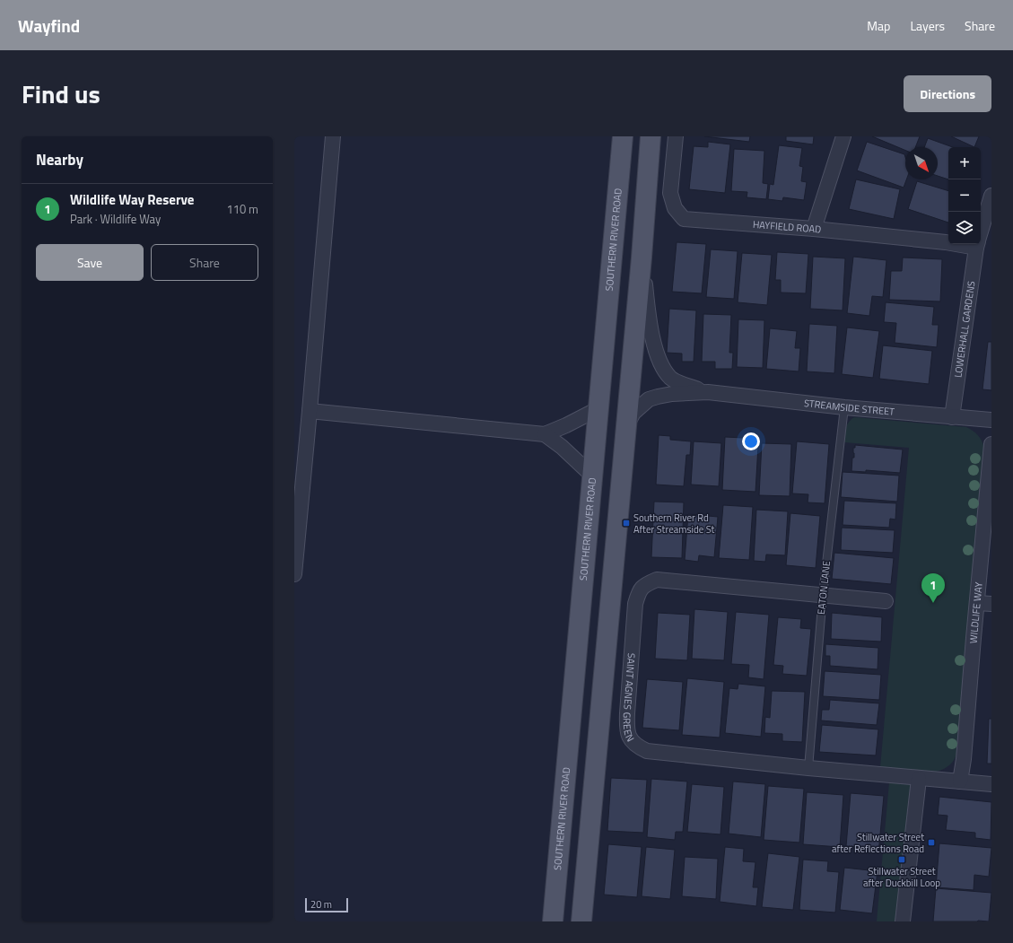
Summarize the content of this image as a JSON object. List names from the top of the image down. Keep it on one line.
{"streets":{"main road":["SOUTHERN RIVER ROAD"],"street":["HAYFIELD ROAD","LOWERHALL GARDENS","STREAMSIDE STREET","WILDLIFE WAY","SAINT AGNES GREEN"],"lane":["EATON LANE"]},"crossings":[["LOWERHALL GARDENS","STREAMSIDE STREET"],["STREAMSIDE STREET","EATON LANE"],["EATON LANE","SAINT AGNES GREEN"],["WILDLIFE WAY","SAINT AGNES GREEN"]],"places":{"transit":["Southern River Rd After Streamside St","Stillwater Street after Reflections Road","Stillwater Street after Duckbill Loop"]},"scale_bar":"20 m","north":"bottom right","page":{"header":"Wayfind","nav":["Map","Layers","Share"],"title":"Find us","buttons":["Directions",["Save","Share"]],"heading":"Nearby","map_buttons":["+","−"],"list":[{"mark":"1","name":"Wildlife Way Reserve","note":"Park · Wildlife Way","value":"110 m"}],"pins":"1","scale":"20 m"}}
